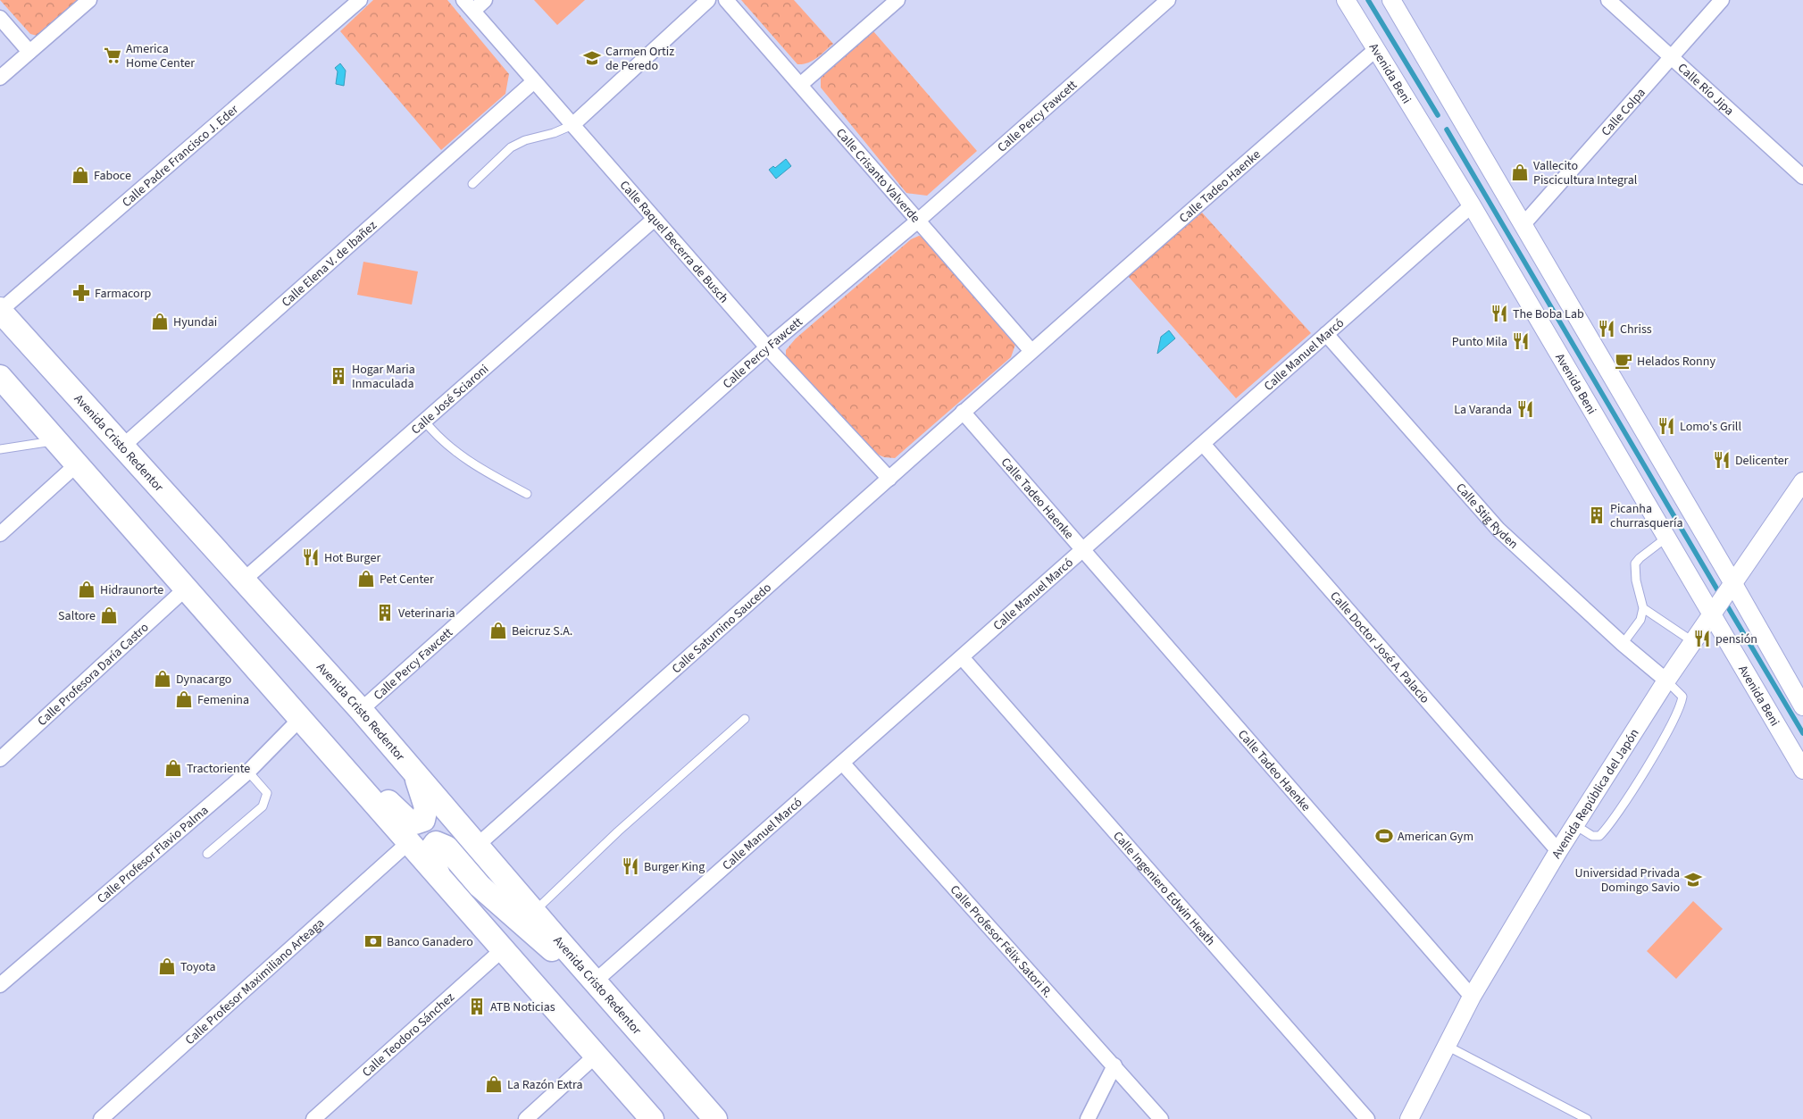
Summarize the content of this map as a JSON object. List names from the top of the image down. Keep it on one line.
{"streets":{"main road":["Avenida Cristo Redentor"],"street":["Avenida Beni","Calle Río Jipa","Calle Colpa","Calle Percy Fawcett","Calle Padre Francisco J. Eder","Calle Crisanto Valverde","Calle Tadeo Haenke","Calle Raquel Becerra de Busch","Calle Elena V. de Ibañez","Calle Manuel Marcó","Calle José Sciaroni","Calle Stig Ryden","Calle Saturnino Saucedo","Calle Doctor José A. Palacio","Calle Profesora Daría Castro","Avenida República del Japón","Calle Profesor Flavio Palma","Calle Ingeniero Edwin Heath","Calle Profesor Félix Satori R.","Calle Profesor Maximiliano Arteaga","Calle Teodoro Sánchez"]},"crossings":[["Avenida Beni","Calle Tadeo Haenke"],["Avenida Beni","Calle Manuel Marcó"],["Avenida Beni","Avenida República del Japón"],["Calle Río Jipa","Calle Colpa"],["Calle Percy Fawcett","Calle Crisanto Valverde"],["Calle Percy Fawcett","Calle Raquel Becerra de Busch"],["Calle Percy Fawcett","Avenida Cristo Redentor"],["Calle Padre Francisco J. Eder","Avenida Cristo Redentor"],["Calle Crisanto Valverde","Calle Tadeo Haenke"],["Calle Tadeo Haenke","Calle Manuel Marcó"],["Calle Tadeo Haenke","Calle Saturnino Saucedo"],["Calle Tadeo Haenke","Avenida República del Japón"],["Calle Raquel Becerra de Busch","Calle Elena V. de Ibañez"],["Calle Raquel Becerra de Busch","Calle José Sciaroni"],["Calle Raquel Becerra de Busch","Calle Saturnino Saucedo"],["Calle Elena V. de Ibañez","Avenida Cristo Redentor"],["Calle Manuel Marcó","Avenida Cristo Redentor"],["Calle Manuel Marcó","Calle Stig Ryden"],["Calle Manuel Marcó","Calle Doctor José A. Palacio"],["Calle Manuel Marcó","Calle Ingeniero Edwin Heath"],["Calle Manuel Marcó","Calle Profesor Félix Satori R."],["Calle José Sciaroni","Avenida Cristo Redentor"],["Avenida Cristo Redentor","Calle Saturnino Saucedo"],["Calle Stig Ryden","Avenida República del Japón"],["Calle Doctor José A. Palacio","Avenida República del Japón"]],"places":{"supermarket":["America Home Center"],"school or university":["Carmen Ortiz de Peredo","Universidad Privada Domingo Savio"],"shop":["Vallecito Piscicultura Integral","Faboce","Hyundai","Pet Center","Hidraunorte","Saltore","Beicruz S.A.","Dynacargo","Femenina","Tractoriente","Toyota","La Razón Extra"],"pharmacy":["Farmacorp"],"restaurant":["The Boba Lab","Chriss","Punto Mila","La Varanda","Lomo's Grill","Delicenter","Hot Burger","pensión","Burger King"],"cafe":["Helados Ronny"],"building":["Hogar Maria Inmaculada","Picanha churrasquería","Veterinaria","ATB Noticias"],"sports":["American Gym"],"bank":["Banco Ganadero"]}}
